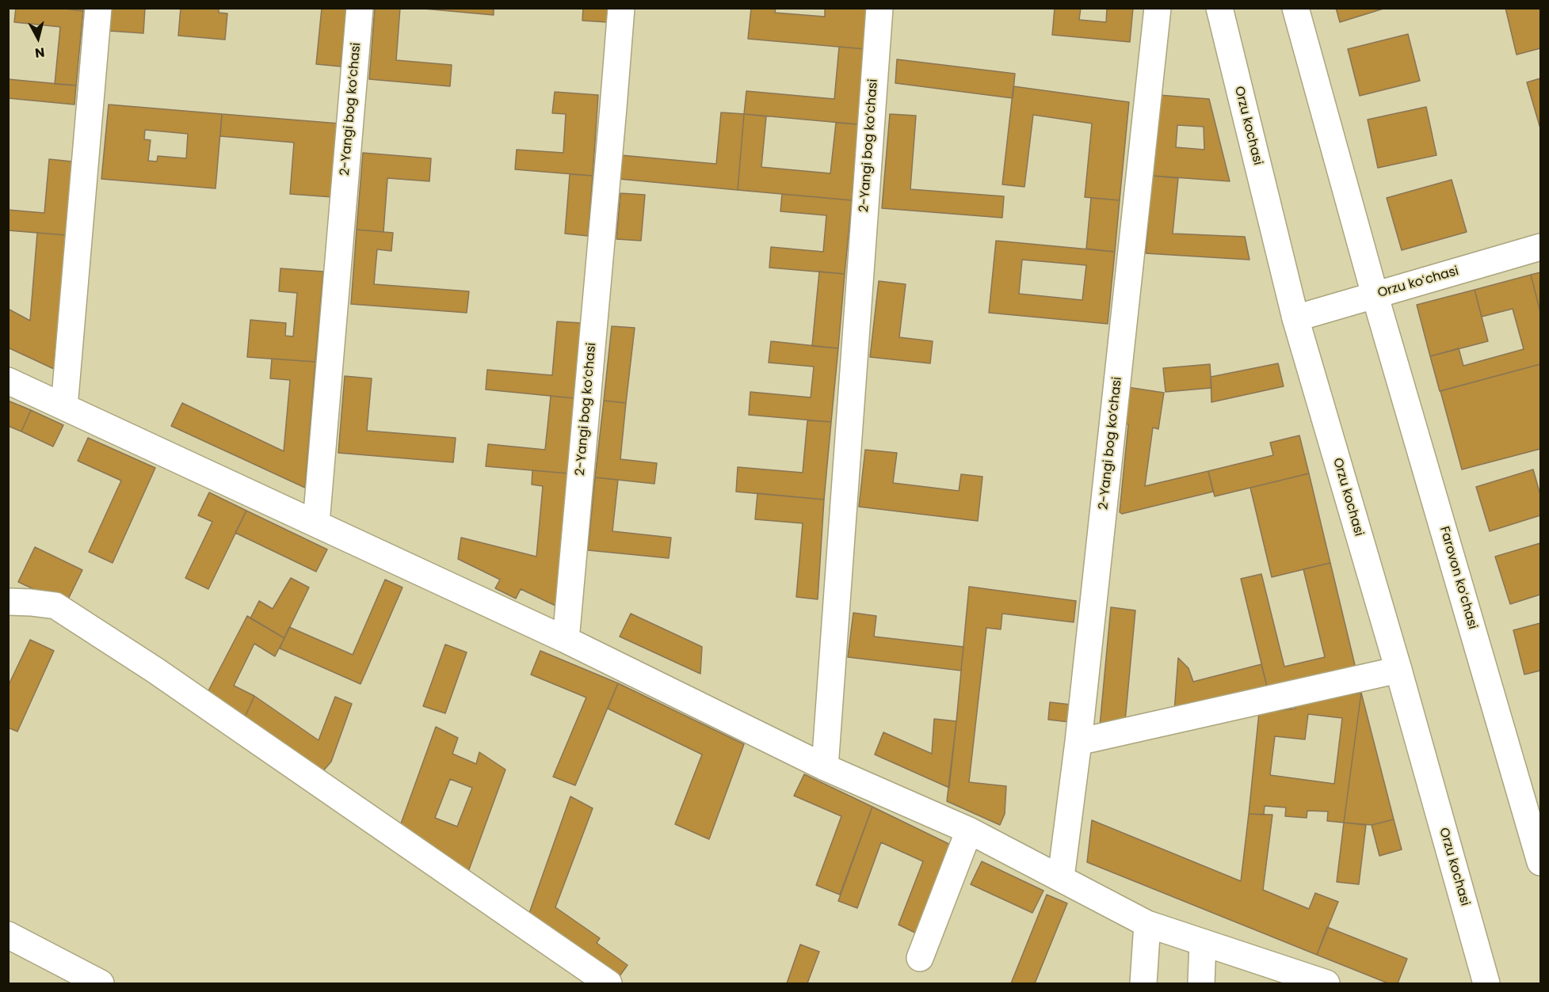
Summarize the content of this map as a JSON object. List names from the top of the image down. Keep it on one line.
{"streets":{"street":["2-Yangi bog koʼchasi","Orzu kochasi","Orzu koʻchasi","Farovon koʻchasi"]},"crossings":[["Orzu kochasi","Orzu koʻchasi"],["Orzu koʻchasi","Farovon koʻchasi"]],"north":"bottom"}
